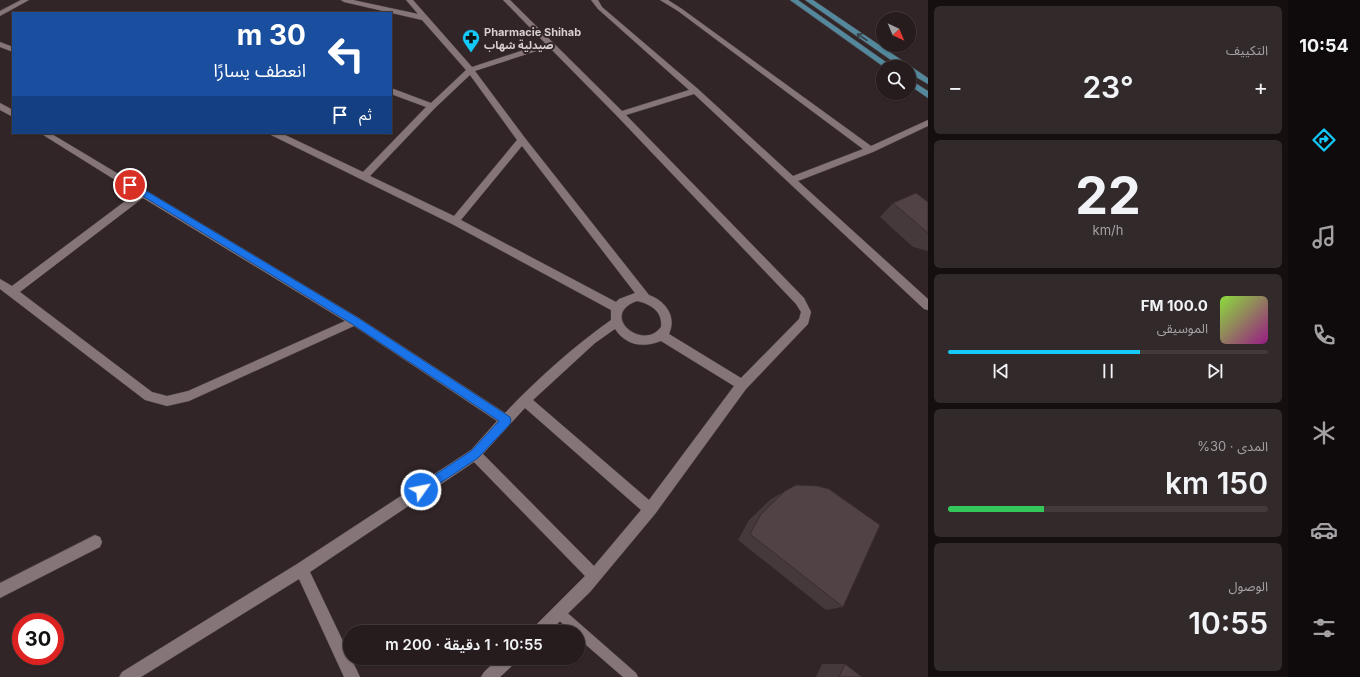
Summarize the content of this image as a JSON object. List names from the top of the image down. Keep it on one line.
{"places":{"pharmacy":["Pharmacie Shihab صيدلية شهاب"]},"north":"bottom right","page":{"tabs":"10:54","tile":["التكييف",["22","km/h"],["المدى · 30%","150 km"],["الوصول","10:55"]],"turn":["30 m","انعطف يسارًا"],"heat":["−","23°","+"],"then":"ثم","song":["100.0 FM","الموسيقى"],"limit":"30","trip":"10:55 · 1 دقيقة · 200 m"}}
